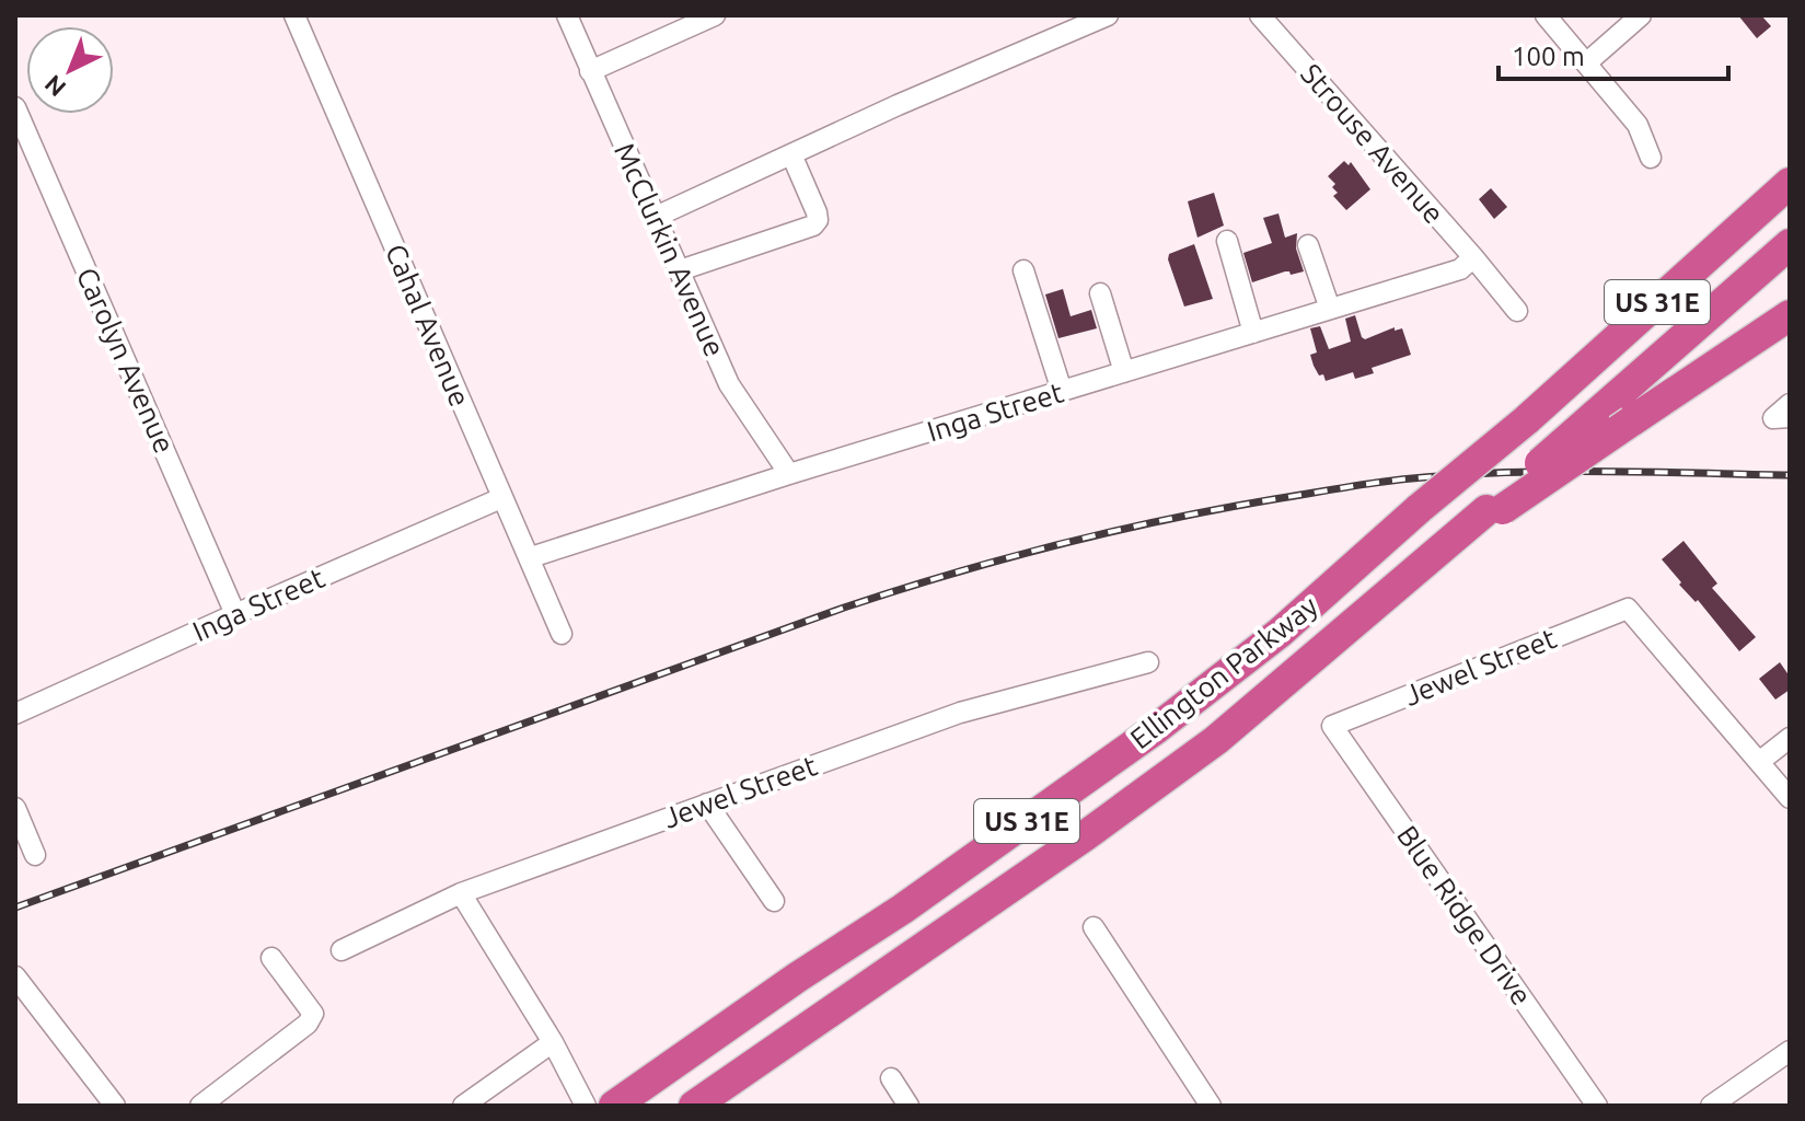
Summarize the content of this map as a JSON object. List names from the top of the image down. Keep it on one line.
{"streets":{"highway":["US 31E","Ellington Parkway"],"street":["Strouse Avenue","McClurkin Avenue","Cahal Avenue","Carolyn Avenue","Inga Street","Jewel Street","Blue Ridge Drive"]},"crossings":[["Strouse Avenue","Inga Street"],["McClurkin Avenue","Inga Street"],["US 31E","Ellington Parkway"],["Cahal Avenue","Inga Street"],["Carolyn Avenue","Inga Street"],["Jewel Street","Blue Ridge Drive"]],"scale_bar":"100 m","north":"bottom left"}
